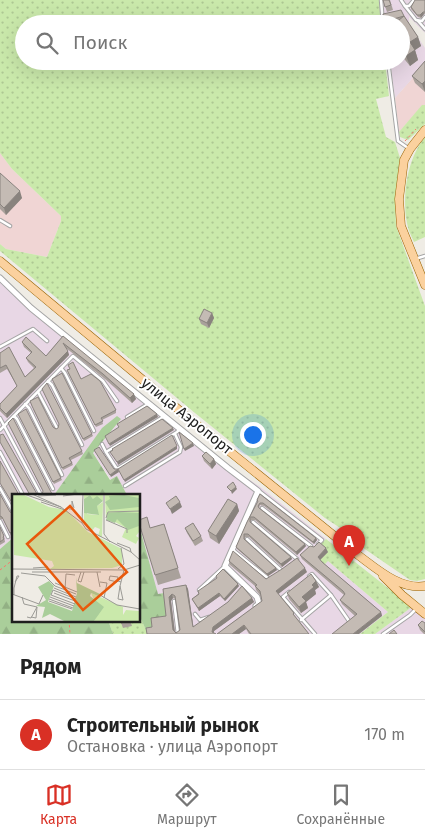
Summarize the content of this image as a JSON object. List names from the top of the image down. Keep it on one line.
{"streets":{"main road":["улица Аэропорт"]},"page":{"search":"Поиск","pins":"A","heading":"Рядом","list":[{"mark":"A","name":"Строительный рынок","note":"Остановка · улица Аэропорт","value":"170 m"}],"nav":["Карта","Маршрут","Сохранённые"]}}
